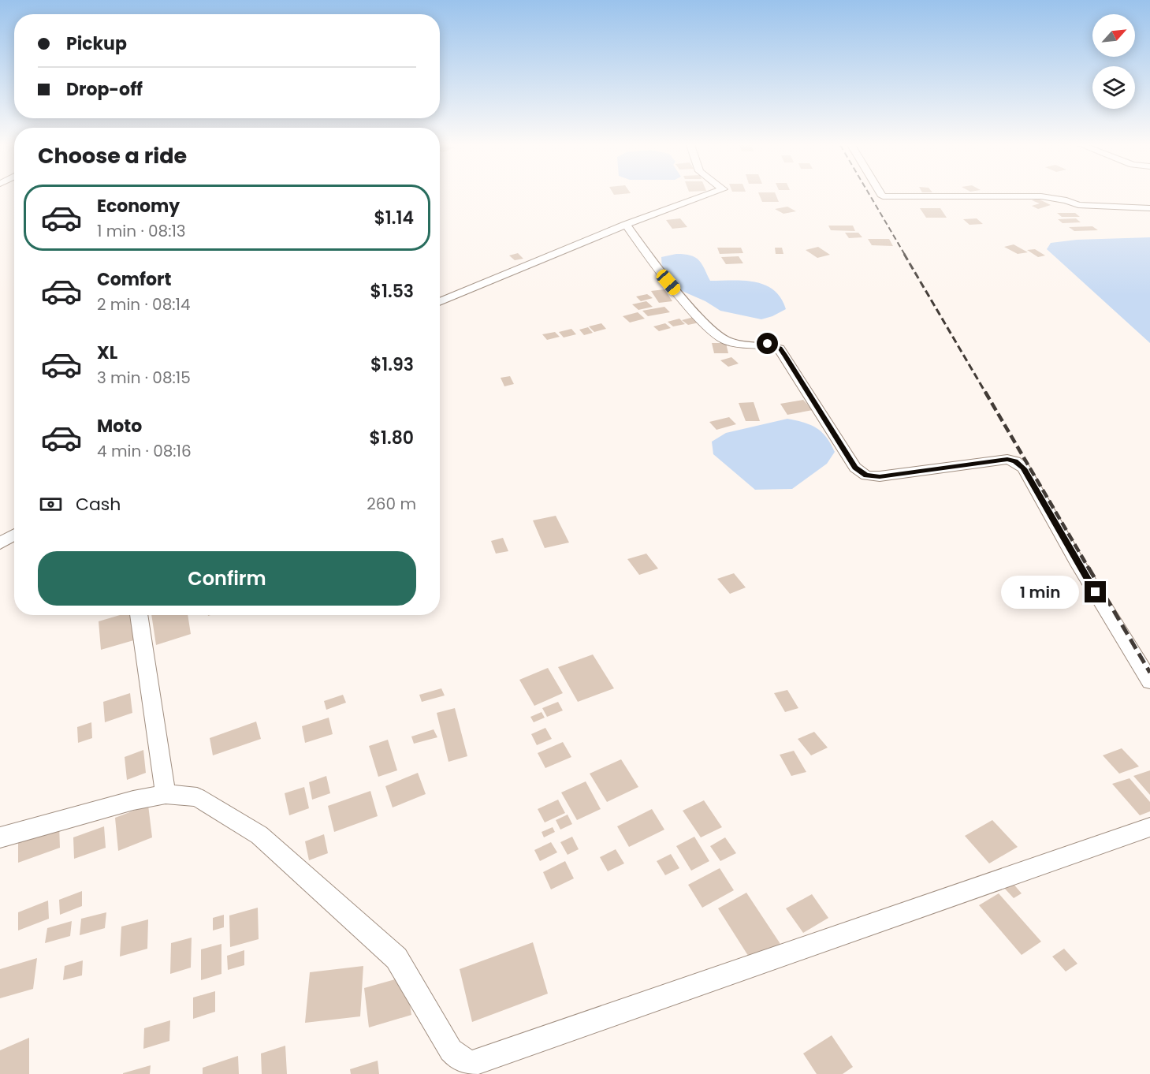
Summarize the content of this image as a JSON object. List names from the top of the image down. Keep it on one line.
{"north":"top right","page":{"banner":["Pickup","Drop-off"],"heading":"Choose a ride","list":[{"name":"Economy","note":"1 min · 08:13","value":"$1.14"},{"name":"Comfort","note":"2 min · 08:14","value":"$1.53"},{"name":"XL","note":"3 min · 08:15","value":"$1.93"},{"name":"Moto","note":"4 min · 08:16","value":"$1.80"}],"pay":["Cash","260 m"],"buttons":"Confirm","bubble":"1 min"}}
